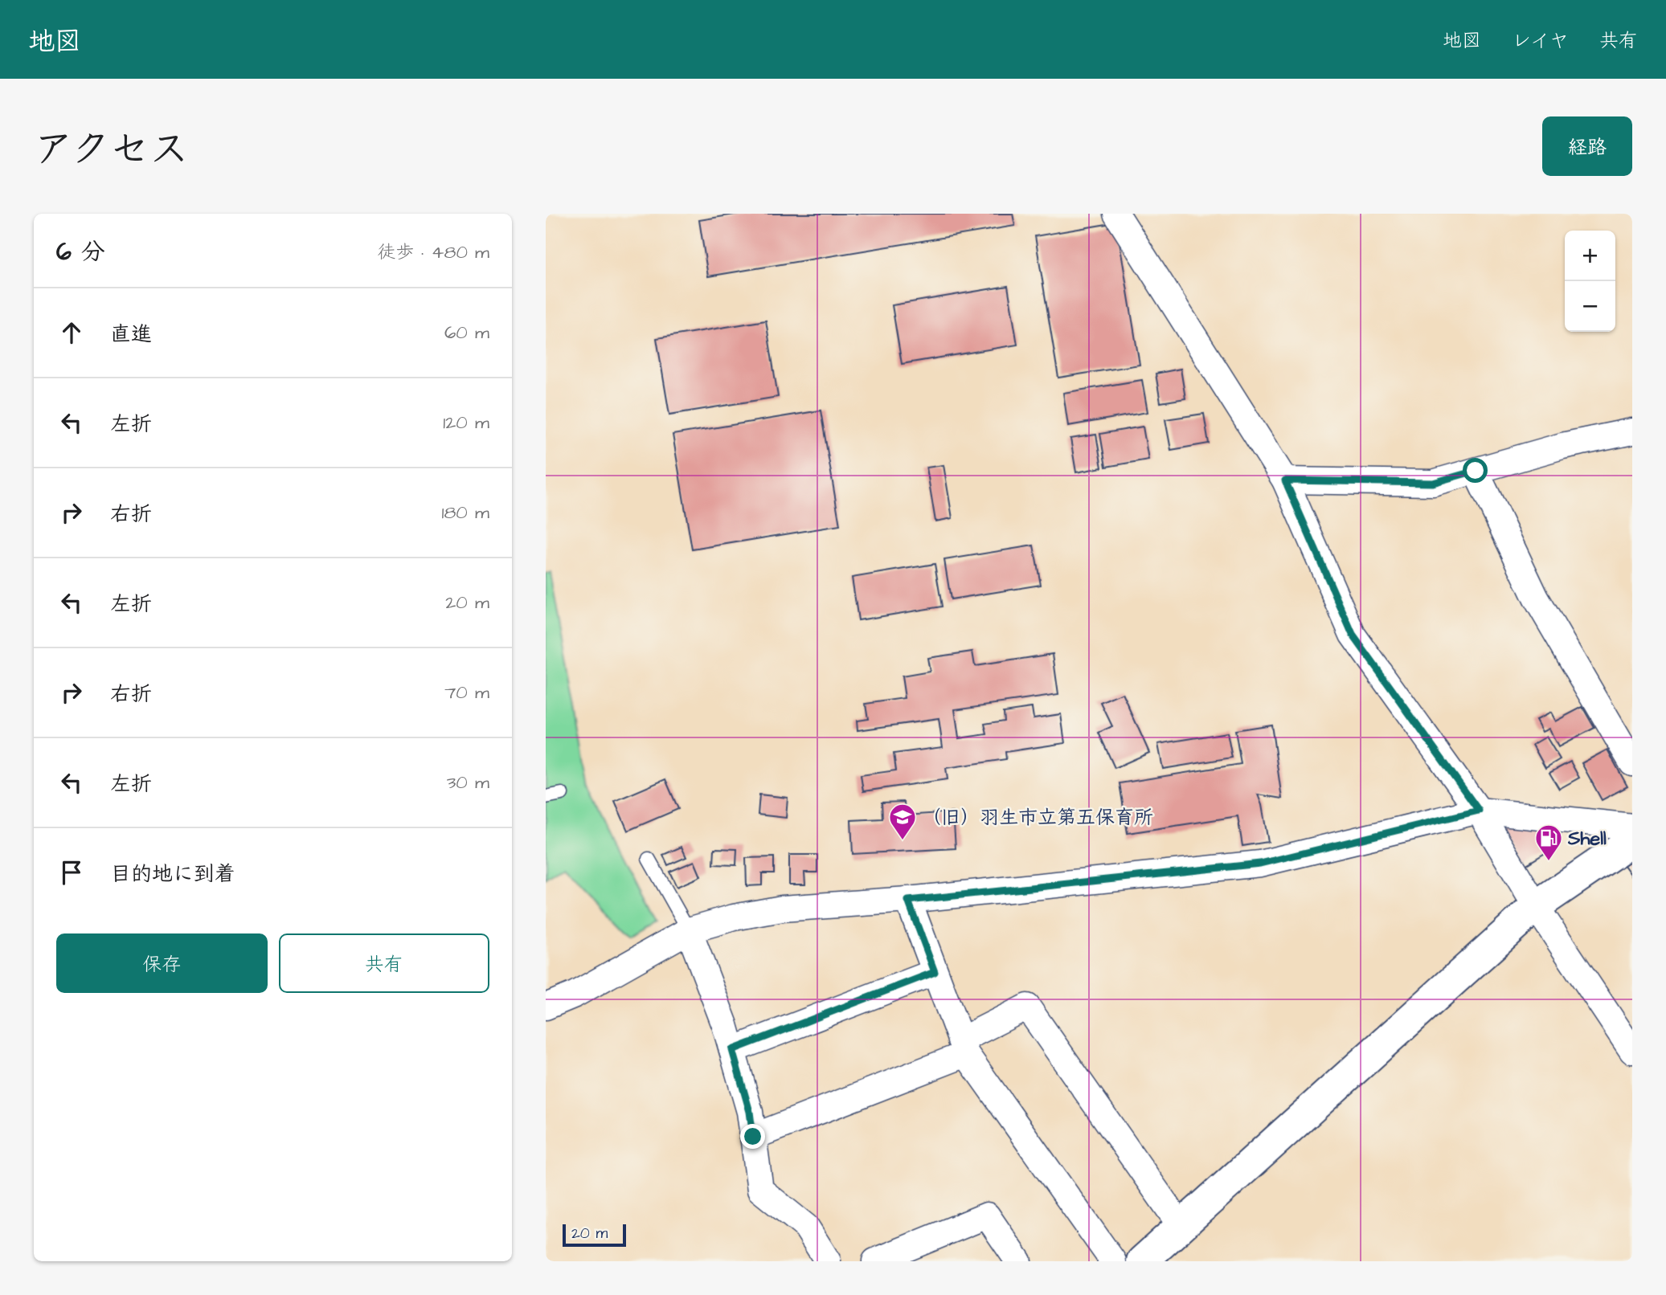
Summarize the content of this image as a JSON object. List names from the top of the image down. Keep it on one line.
{"places":{"school or university":["（旧）羽生市立第五保育所"],"fuel station":["Shell"]},"scale_bar":"20 m","page":{"header":"地図","nav":["地図","レイヤ","共有"],"title":"アクセス","buttons":["経路",["保存","共有"]],"heading":["6 分","徒歩 · 480 m"],"map_buttons":["+","−"],"list":[["直進","60 m"],["左折","120 m"],["右折","180 m"],["左折","20 m"],["右折","70 m"],["左折","30 m"],"目的地に到着"],"scale":"20 m"}}
